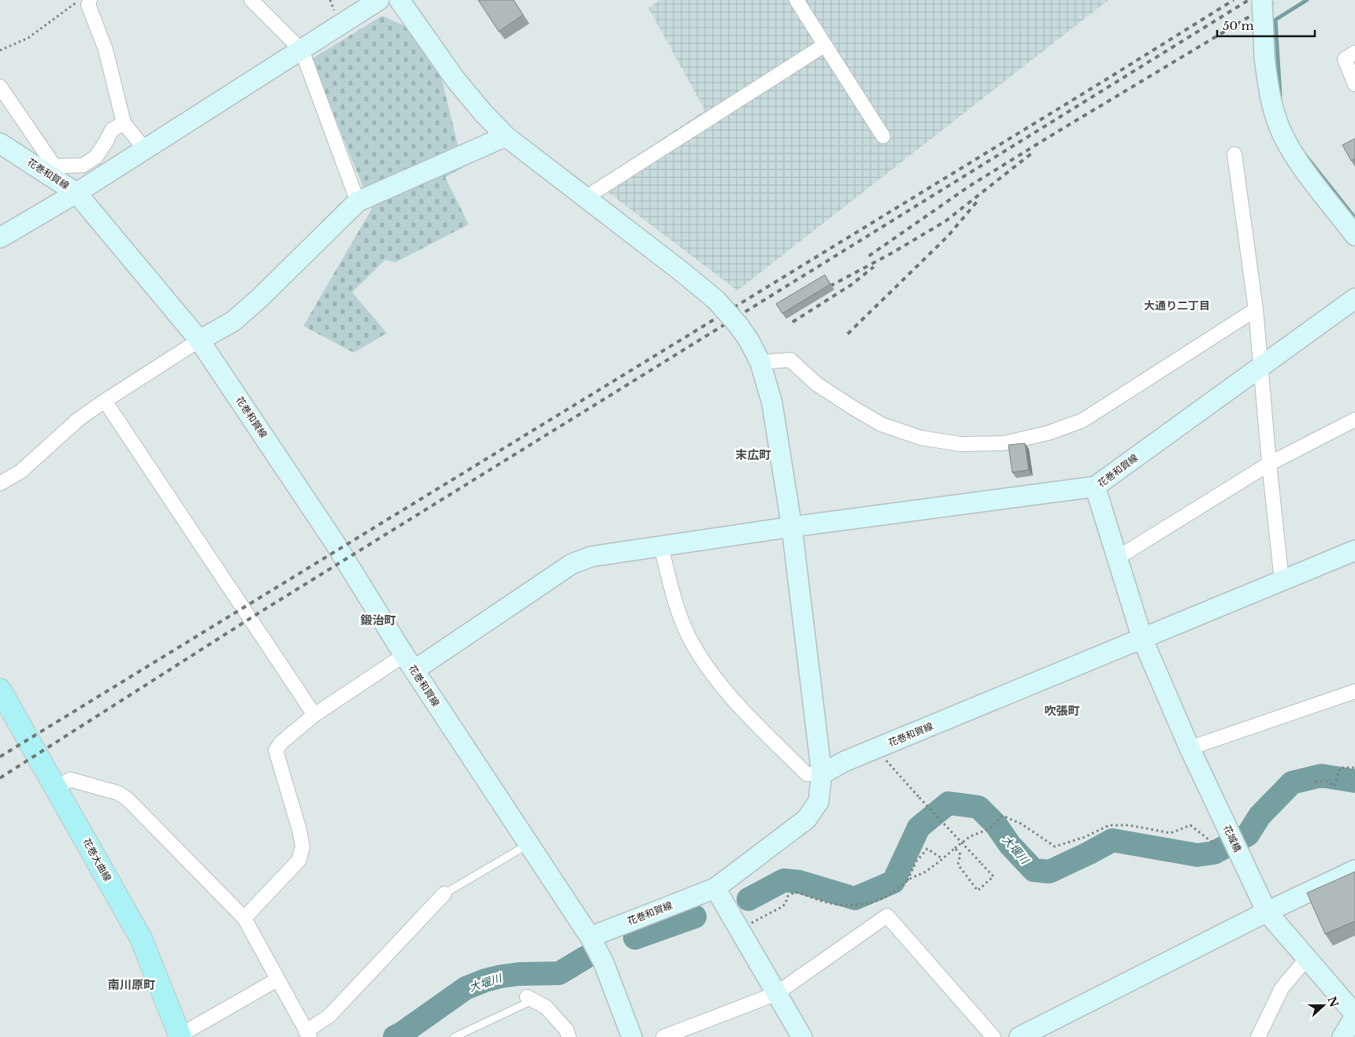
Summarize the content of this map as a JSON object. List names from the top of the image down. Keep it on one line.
{"streets":{"main road":["花巻大曲線"],"street":["花巻和賀線","花城橋"]},"crossings":[["花巻和賀線","花城橋"]],"districts":["大通り二丁目","末広町","鍛治町","吹張町","南川原町"],"water":["大堰川"],"scale_bar":"50 m","north":"right"}
